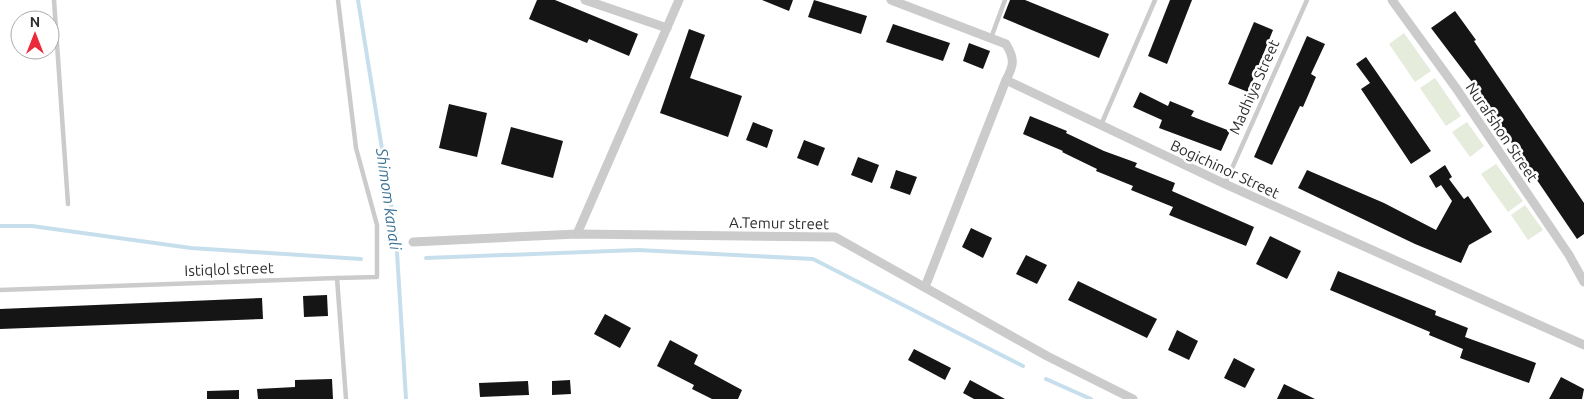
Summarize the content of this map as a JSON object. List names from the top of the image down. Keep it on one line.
{"streets":{"street":["Nurafshon Street","Bogichinor Street","A.Temur street"],"lane":["Madhiya Street","Istiqlol street"]},"crossings":[["Madhiya Street","Bogichinor Street"]],"water":["Shimom kanali"],"north":"top"}
